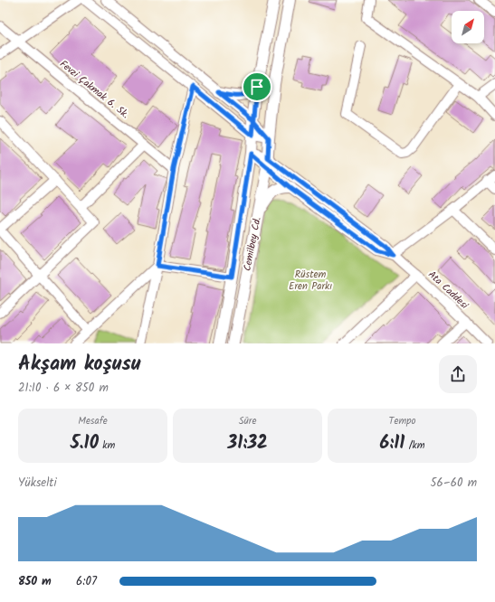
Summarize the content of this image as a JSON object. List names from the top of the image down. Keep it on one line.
{"streets":{"main road":["Cemilbey Cd."],"street":["Fevzi Çakmak 6. Sk.","Ata Caddesi"]},"crossings":[["Cemilbey Cd.","Ata Caddesi"]],"parks":["Rüstem Eren Parkı"],"north":"top right","page":{"heading":["Akşam koşusu","21:10 · 6 × 850 m"],"stats":[["Mesafe","5.10 km"],["Süre","31:32"],["Tempo","6:11 /km"]],"chart":["Yükselti","56–60 m"],"list":[{"name":"850 m","note":"6:07"}]}}
